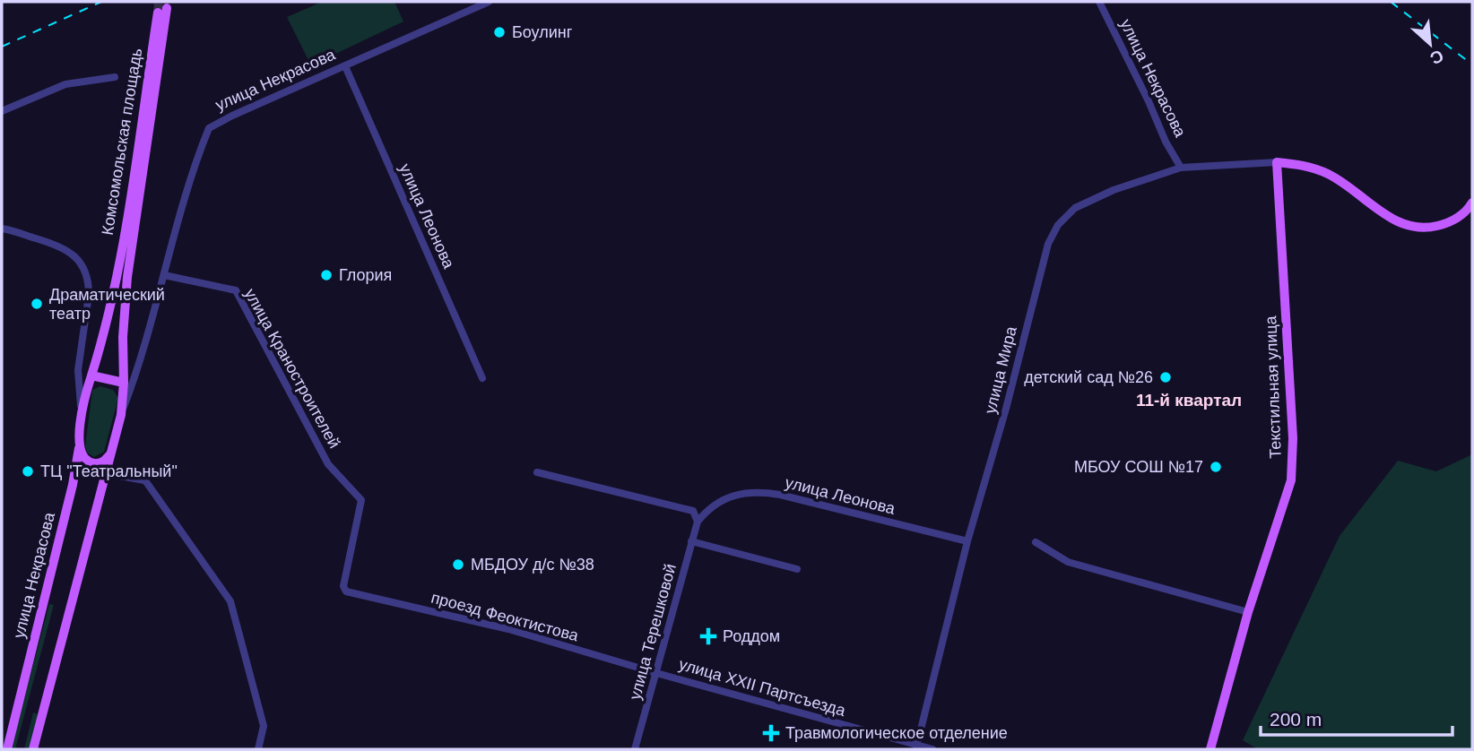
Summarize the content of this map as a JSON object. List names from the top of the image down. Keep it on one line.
{"streets":{"main road":["улица Некрасова","Комсомольская площадь","Текстильная улица"],"street":["улица Леонова","улица Краностроителей","улица Мира","проезд Феоктистова","улица Терешковой","улица XXII Партсъезда"]},"crossings":[["улица Некрасова","Комсомольская площадь"],["улица Некрасова","улица Леонова"],["улица Некрасова","улица Краностроителей"],["улица Некрасова","улица Мира"],["улица Леонова","улица Мира"],["улица Леонова","улица Терешковой"],["улица Краностроителей","проезд Феоктистова"],["улица Мира","Текстильная улица"],["улица Мира","улица XXII Партсъезда"],["проезд Феоктистова","улица Терешковой"],["проезд Феоктистова","улица XXII Партсъезда"],["улица Терешковой","улица XXII Партсъезда"]],"districts":["11-й квартал"],"places":{"other":["Боулинг","Глория","Драматический театр","детский сад №26","МБОУ СОШ №17","ТЦ \"Театральный\"","МБДОУ д/с №38"],"health":["Роддом","Травмологическое отделение"]},"scale_bar":"200 m","north":"bottom right"}
